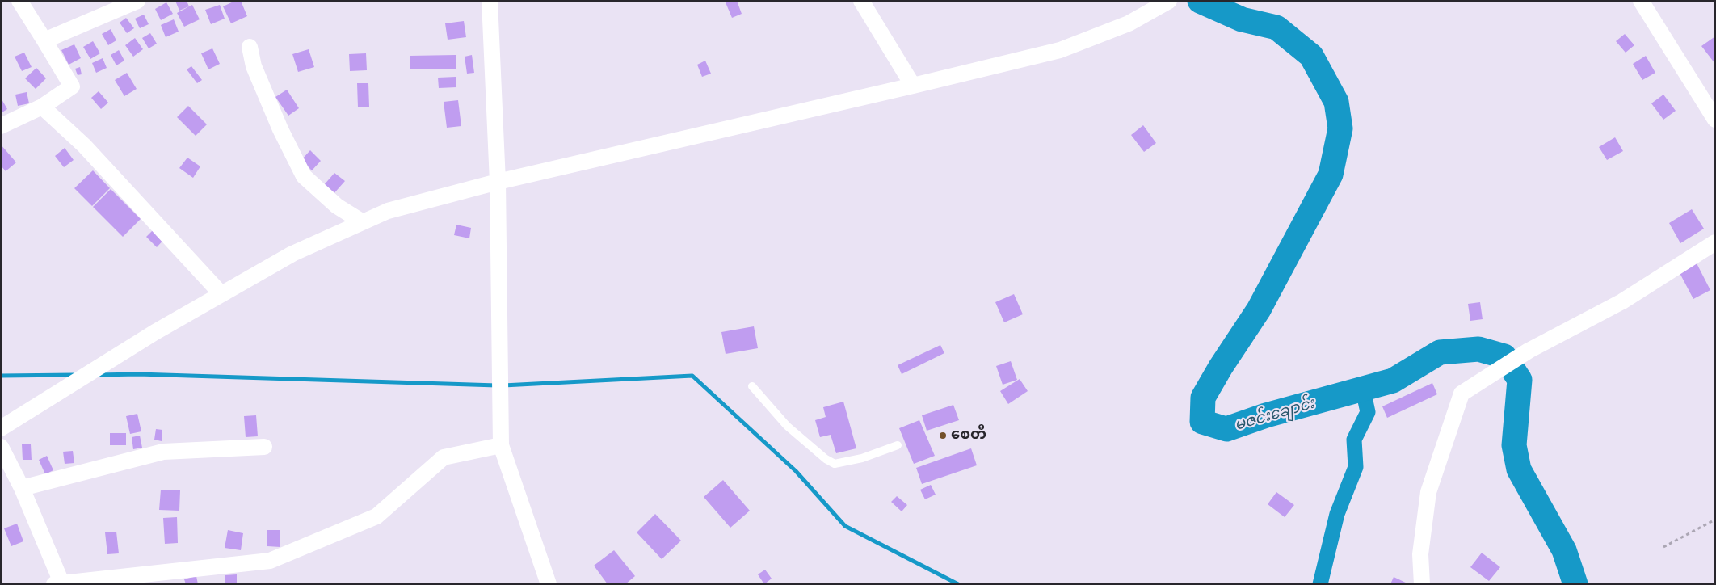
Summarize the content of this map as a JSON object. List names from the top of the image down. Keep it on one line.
{"water":["မဇင်းချောင်း"],"places":["စေတီ"]}
